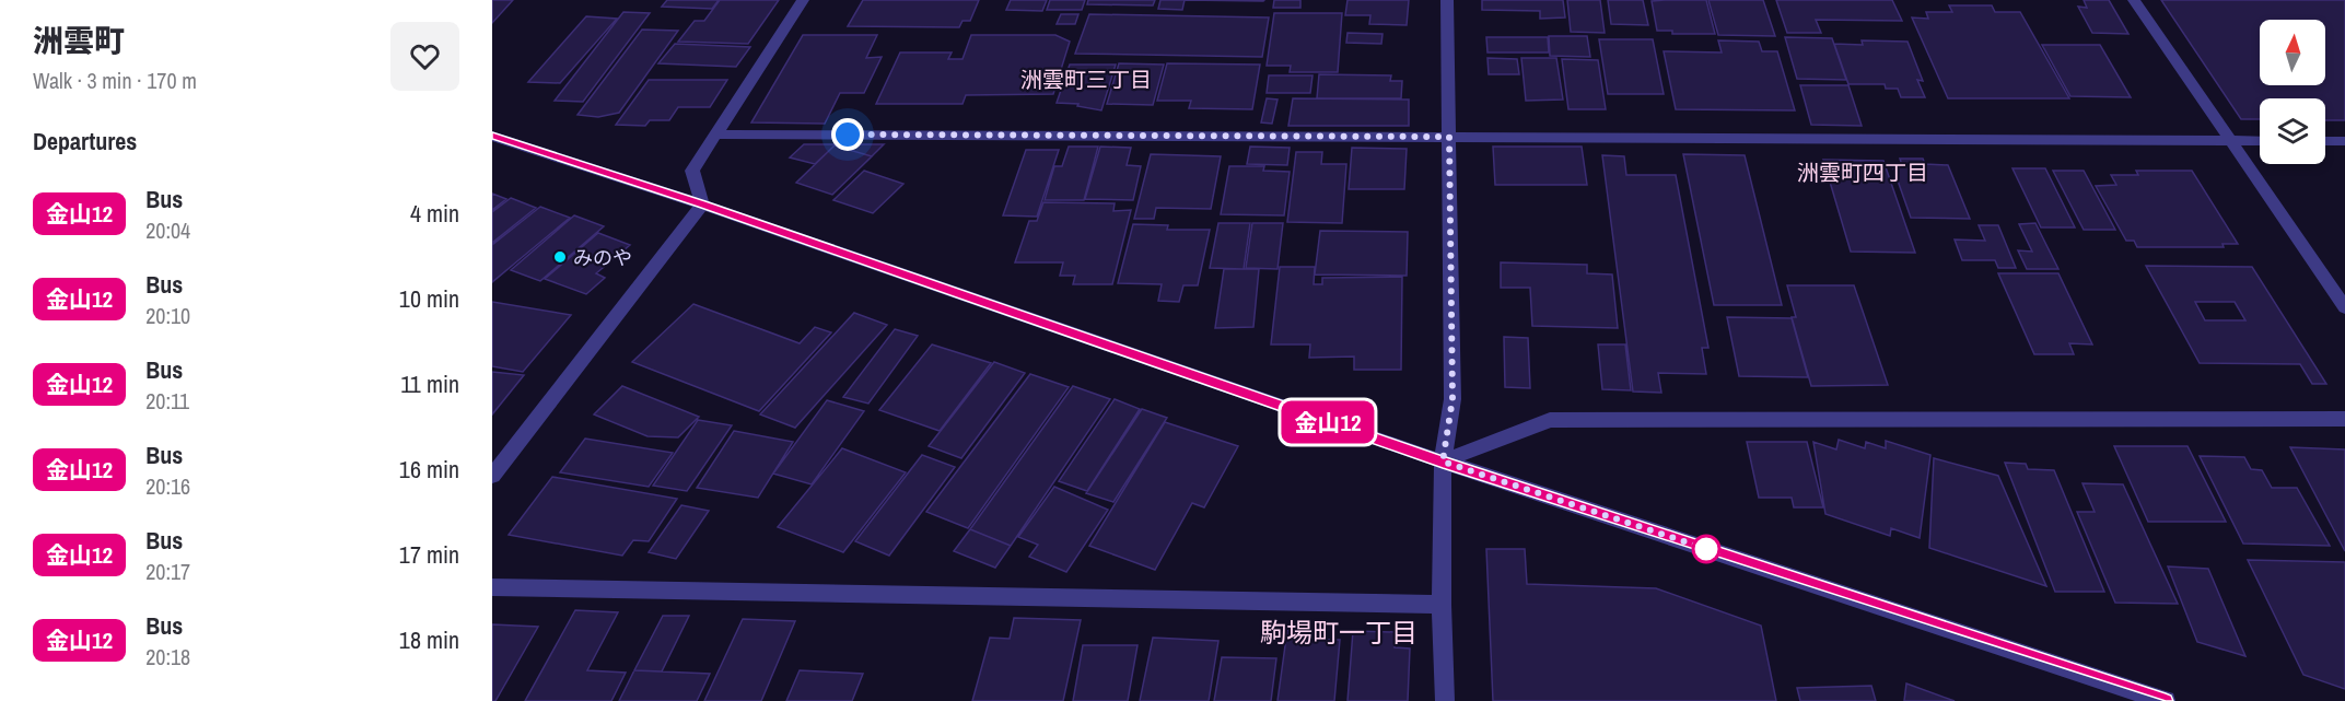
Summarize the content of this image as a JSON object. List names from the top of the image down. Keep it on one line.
{"districts":["洲雲町三丁目","洲雲町四丁目","駒場町一丁目"],"places":["みのや"],"lines":["bus line 金山12"],"north":"top","page":{"heading":[["洲雲町","Walk · 3 min · 170 m"],"Departures"],"on_map":"金山12","list":[{"mark":"金山12","name":"Bus","note":"20:04","value":"4 min"},{"mark":"金山12","name":"Bus","note":"20:10","value":"10 min"},{"mark":"金山12","name":"Bus","note":"20:11","value":"11 min"},{"mark":"金山12","name":"Bus","note":"20:16","value":"16 min"},{"mark":"金山12","name":"Bus","note":"20:17","value":"17 min"},{"mark":"金山12","name":"Bus","note":"20:18","value":"18 min"}]}}
